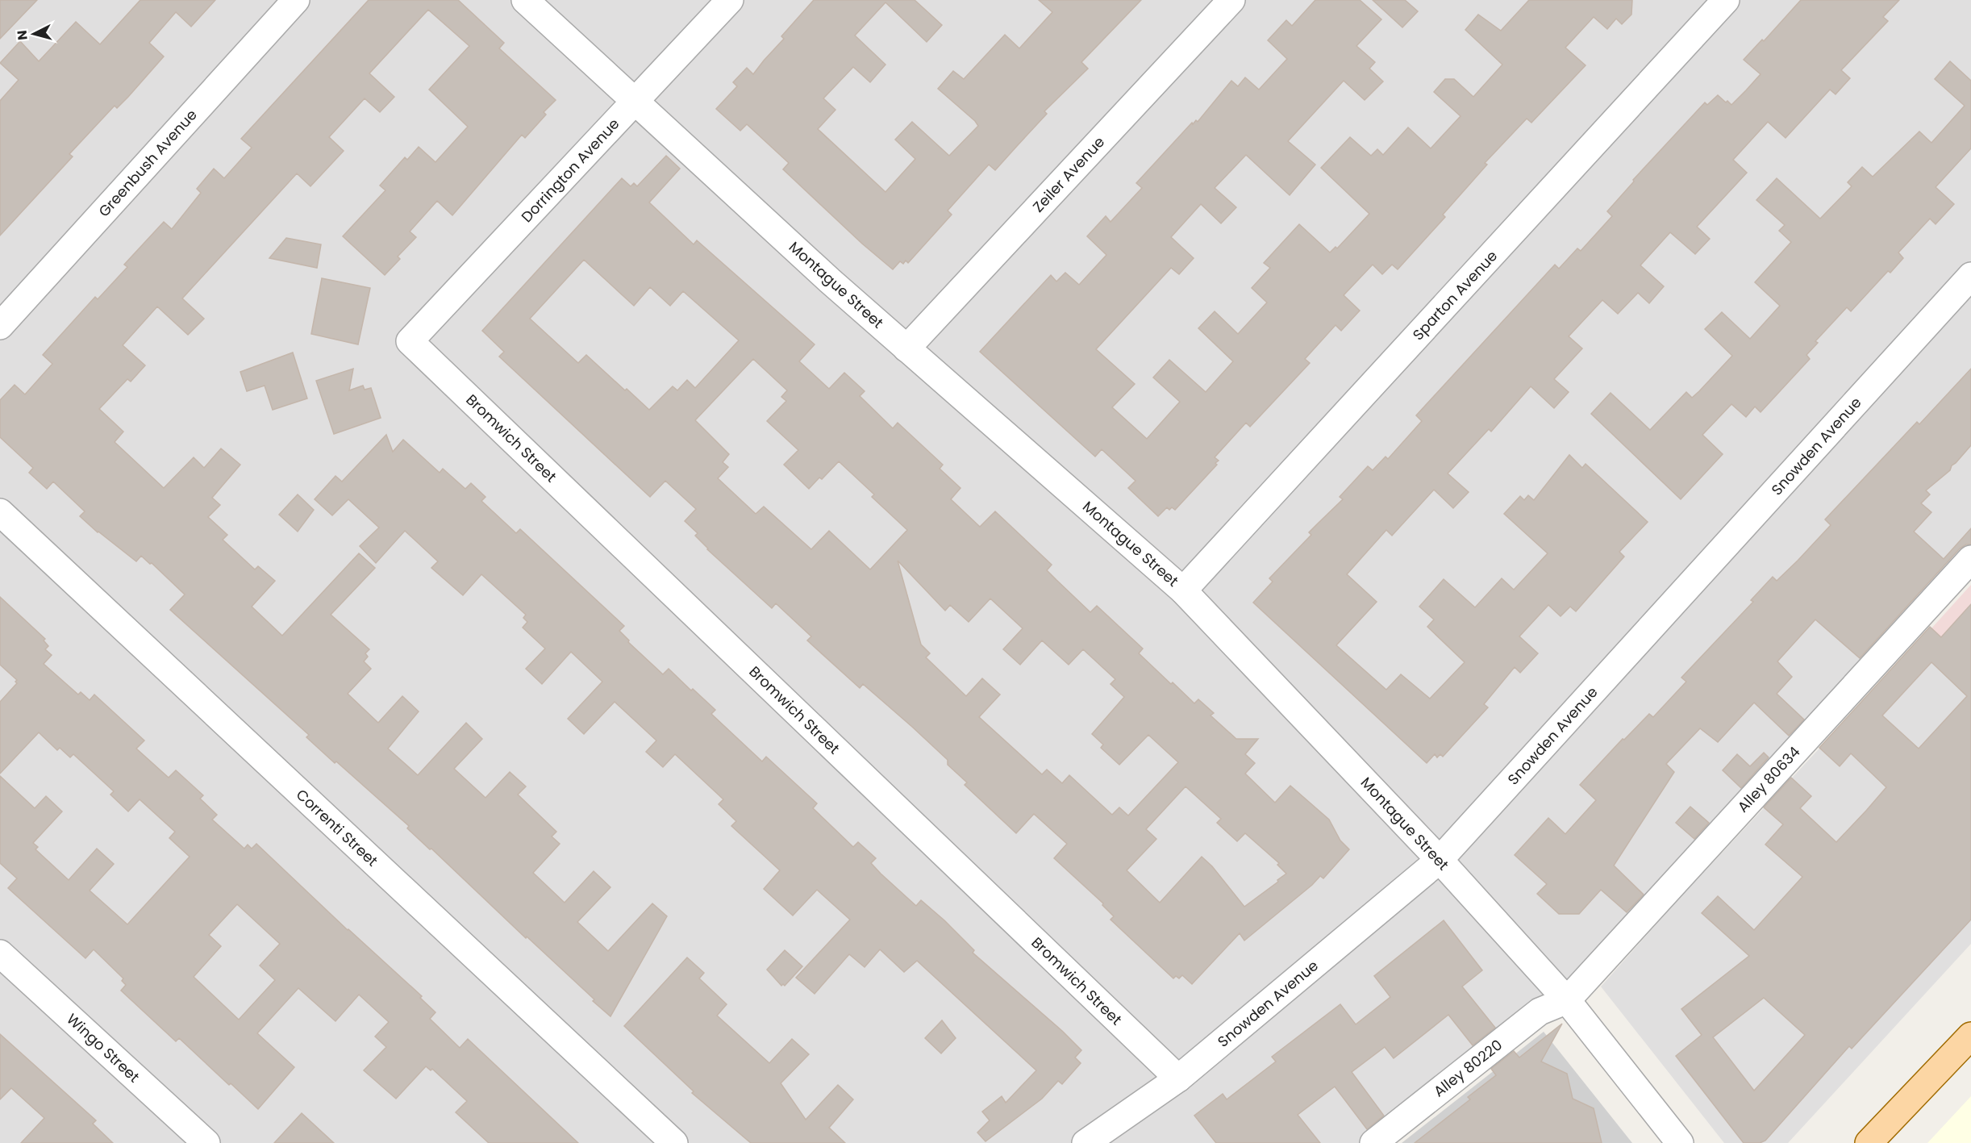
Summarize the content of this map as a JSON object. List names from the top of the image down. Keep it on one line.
{"streets":{"street":["Greenbush Avenue","Dorrington Avenue","Zeiler Avenue","Montague Street","Sparton Avenue","Bromwich Street","Snowden Avenue","Alley 80634","Correnti Street","Wingo Street","Alley 80220"]},"crossings":[["Dorrington Avenue","Montague Street"],["Dorrington Avenue","Bromwich Street"],["Zeiler Avenue","Montague Street"],["Montague Street","Sparton Avenue"],["Montague Street","Snowden Avenue"],["Montague Street","Alley 80634"],["Montague Street","Alley 80220"],["Bromwich Street","Snowden Avenue"],["Alley 80634","Alley 80220"]],"north":"left"}
